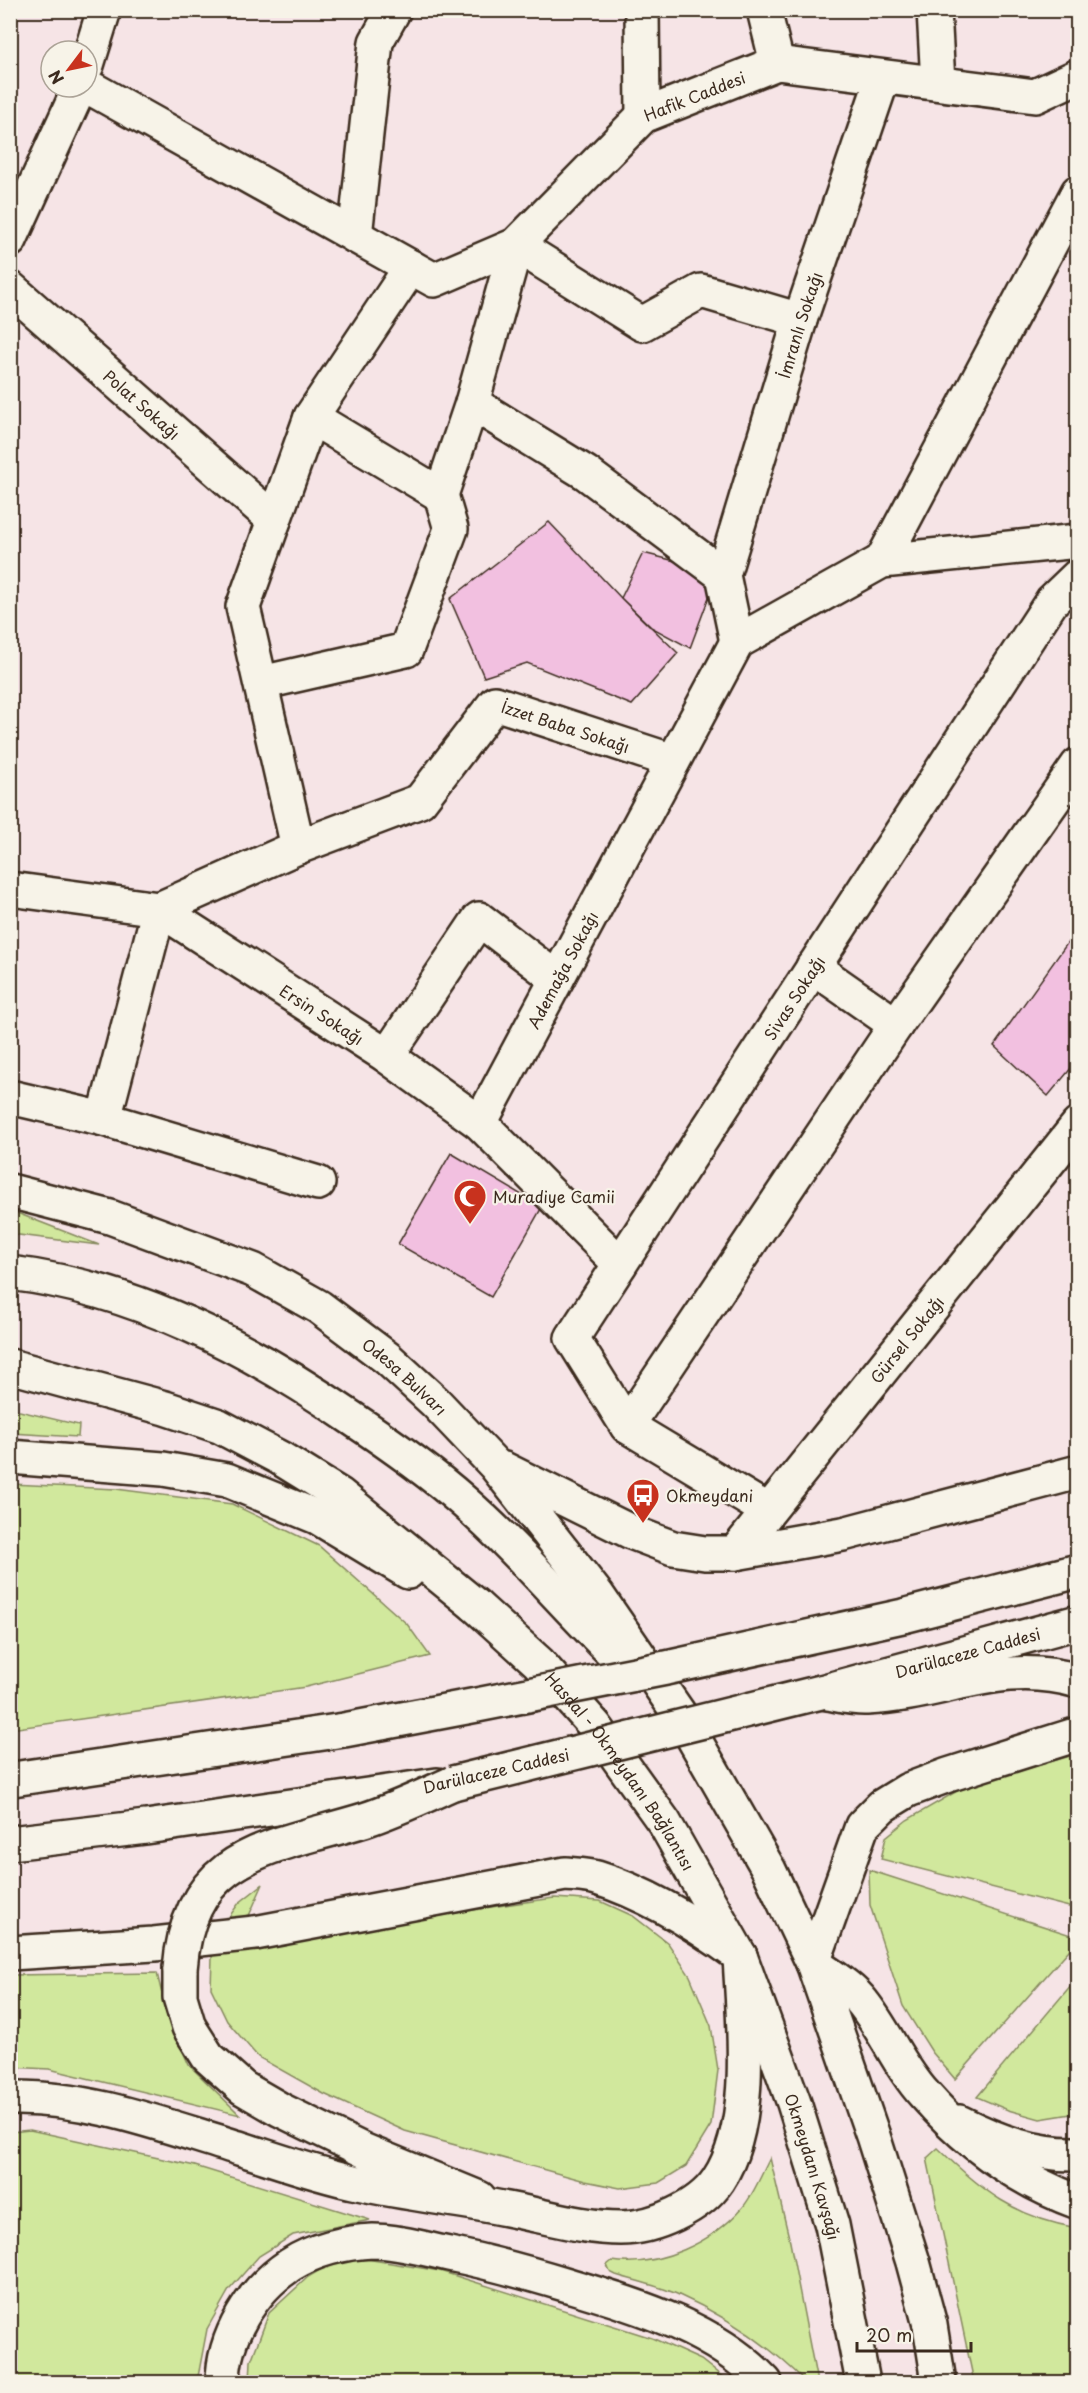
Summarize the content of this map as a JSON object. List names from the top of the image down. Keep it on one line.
{"streets":{"main road":["Hafik Caddesi","İmranlı Sokağı","Polat Sokağı","İzzet Baba Sokağı","Ademağa Sokağı","Sivas Sokağı","Ersin Sokağı","Gürsel Sokağı","Odesa Bulvarı","Darülaceze Caddesi","Hasdal - Okmeydanı Bağlantısı","Okmeydanı Kavşağı"]},"crossings":[["İmranlı Sokağı","Ademağa Sokağı"],["İzzet Baba Sokağı","Ademağa Sokağı"],["Ademağa Sokağı","Ersin Sokağı"],["Hasdal - Okmeydanı Bağlantısı","Okmeydanı Kavşağı"]],"places":{"mosque":["Muradiye Camii"],"bus stop":["Okmeydani"]},"scale_bar":"20 m","north":"bottom left"}
